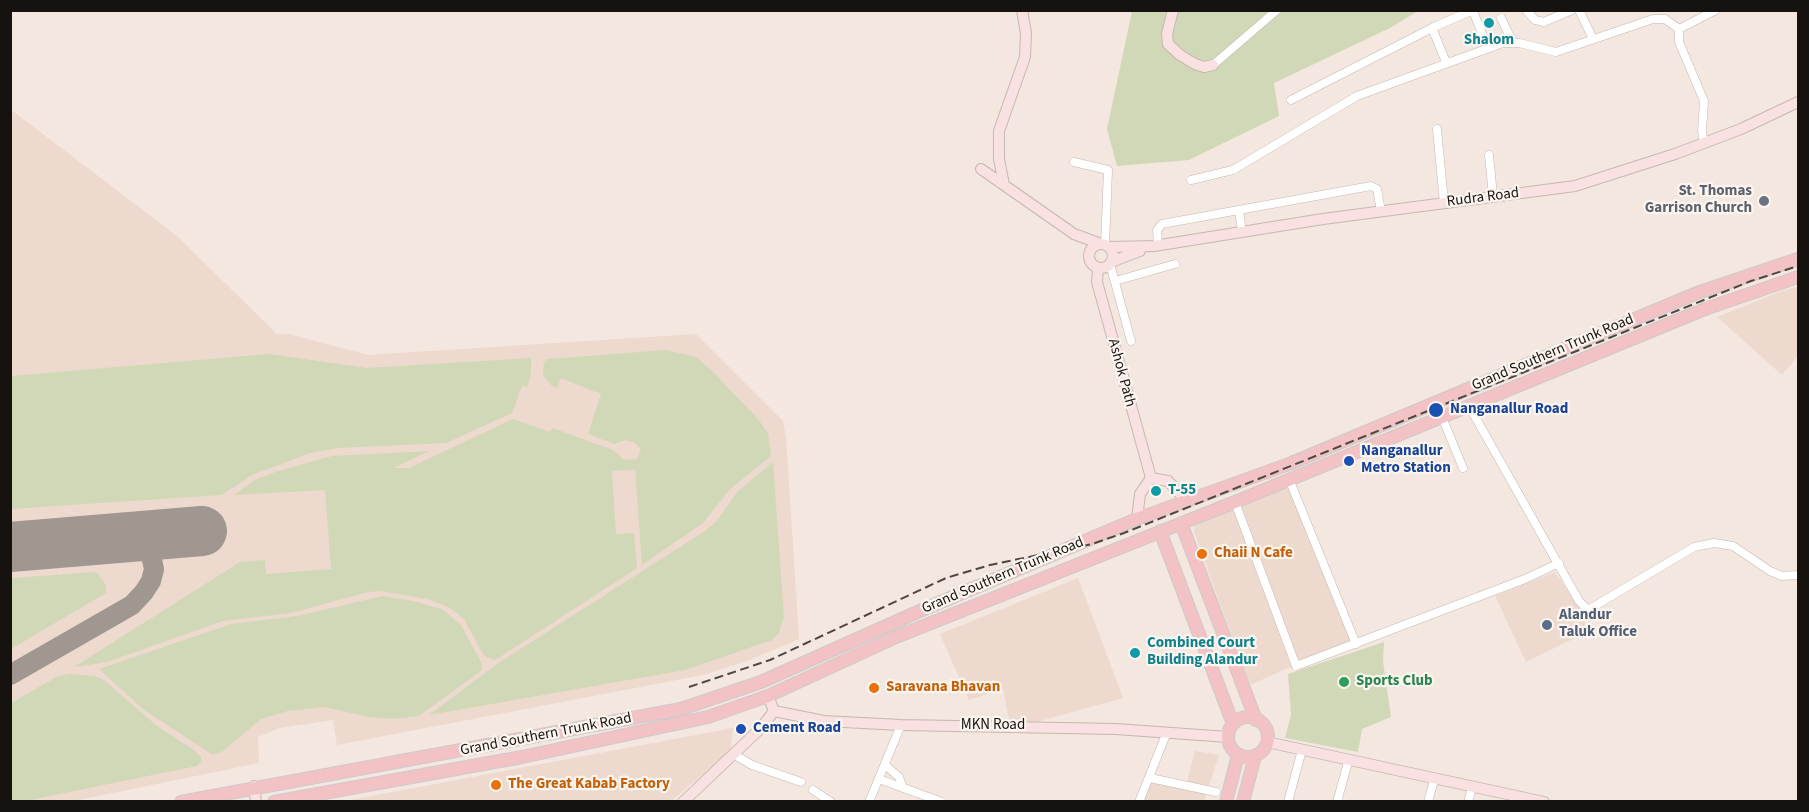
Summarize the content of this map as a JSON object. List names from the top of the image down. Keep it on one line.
{"streets":{"main road":["Grand Southern Trunk Road"],"street":["Rudra Road","Ashok Path","MKN Road"]},"crossings":[["Rudra Road","Ashok Path"]],"places":["Shalom","St. Thomas Garrison Church","Nanganallur Road","Nanganallur Metro Station","T-55","Chaii N Cafe","Alandur Taluk Office","Combined Court Building Alandur","Sports Club","Saravana Bhavan","Cement Road","The Great Kabab Factory"]}
